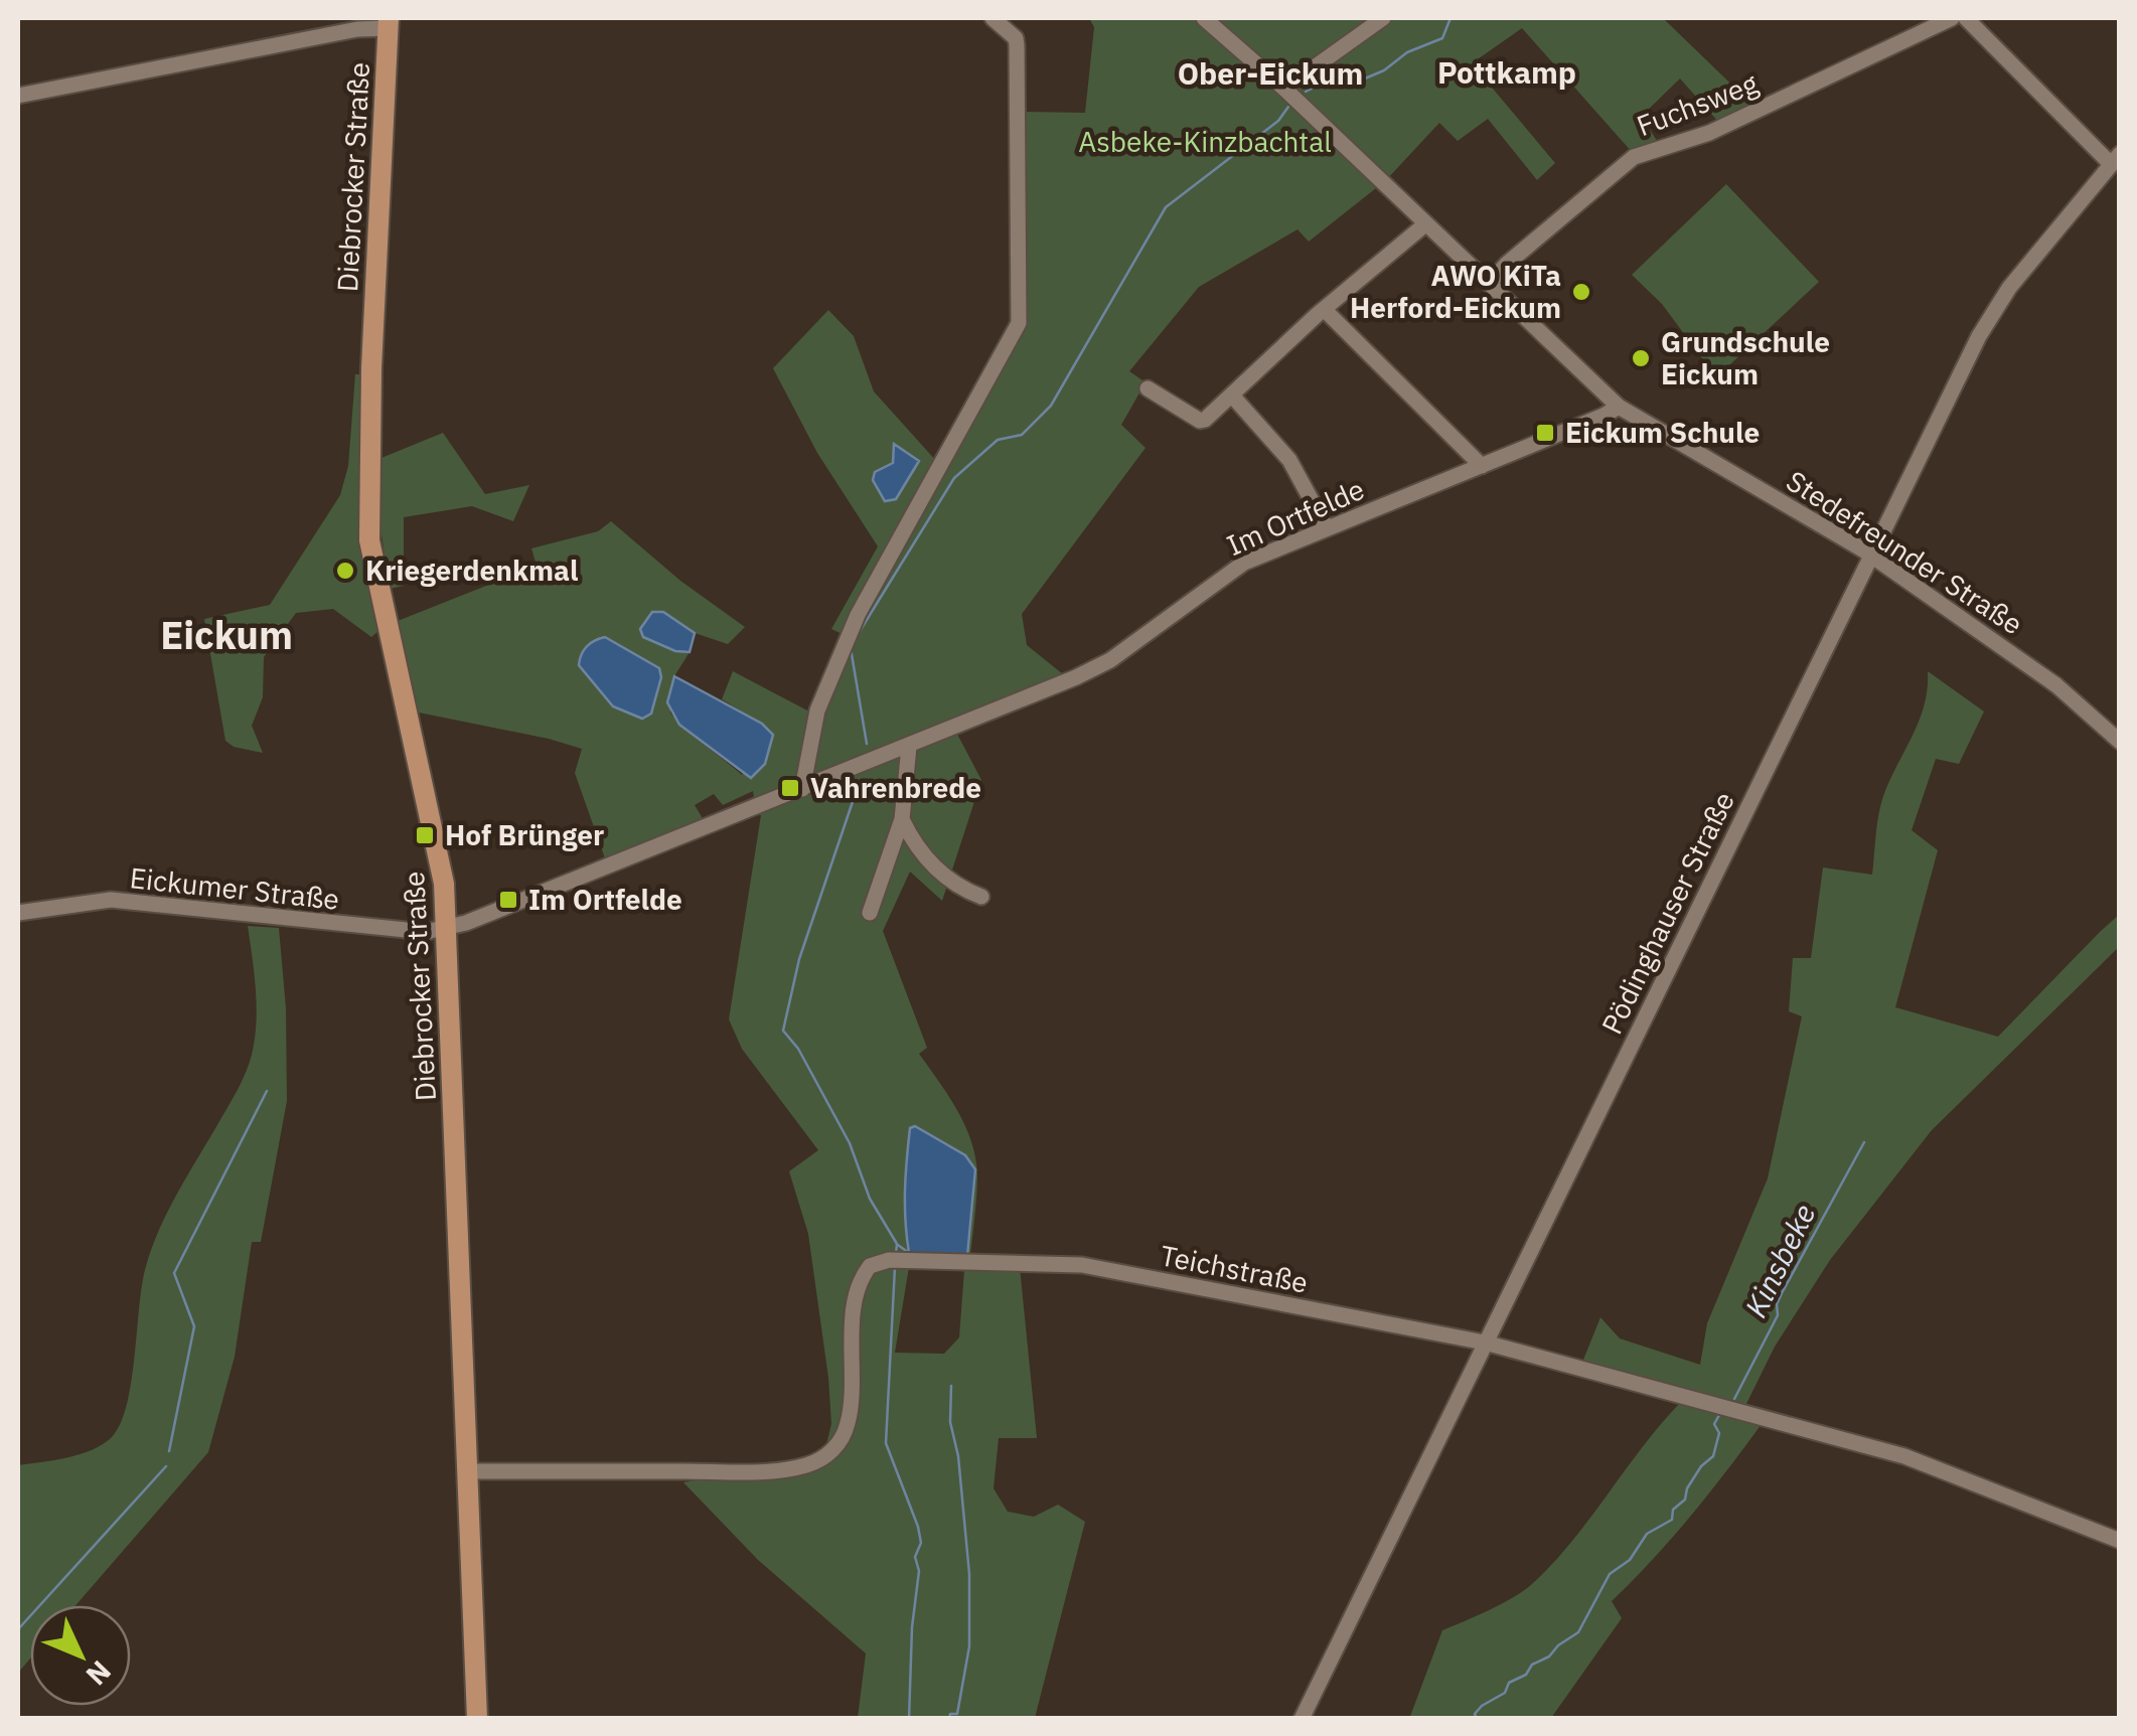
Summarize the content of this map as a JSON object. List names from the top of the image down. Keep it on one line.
{"streets":{"main road":["Diebrocker Straße"],"street":["Fuchsweg","Im Ortfelde","Stedefreunder Straße","Eickumer Straße","Pödinghauser Straße","Teichstraße"]},"crossings":[["Fuchsweg","Stedefreunder Straße"],["Diebrocker Straße","Im Ortfelde"],["Diebrocker Straße","Eickumer Straße"],["Diebrocker Straße","Teichstraße"],["Im Ortfelde","Stedefreunder Straße"],["Im Ortfelde","Eickumer Straße"],["Stedefreunder Straße","Pödinghauser Straße"],["Pödinghauser Straße","Teichstraße"]],"districts":["Pottkamp","Ober-Eickum","Eickum"],"water":["Kinsbeke"],"parks":["Asbeke-Kinzbachtal"],"places":{"other":["AWO KiTa Herford-Eickum","Grundschule Eickum","Kriegerdenkmal"],"transit":["Eickum Schule","Vahrenbrede","Hof Brünger","Im Ortfelde"]},"north":"bottom right"}
